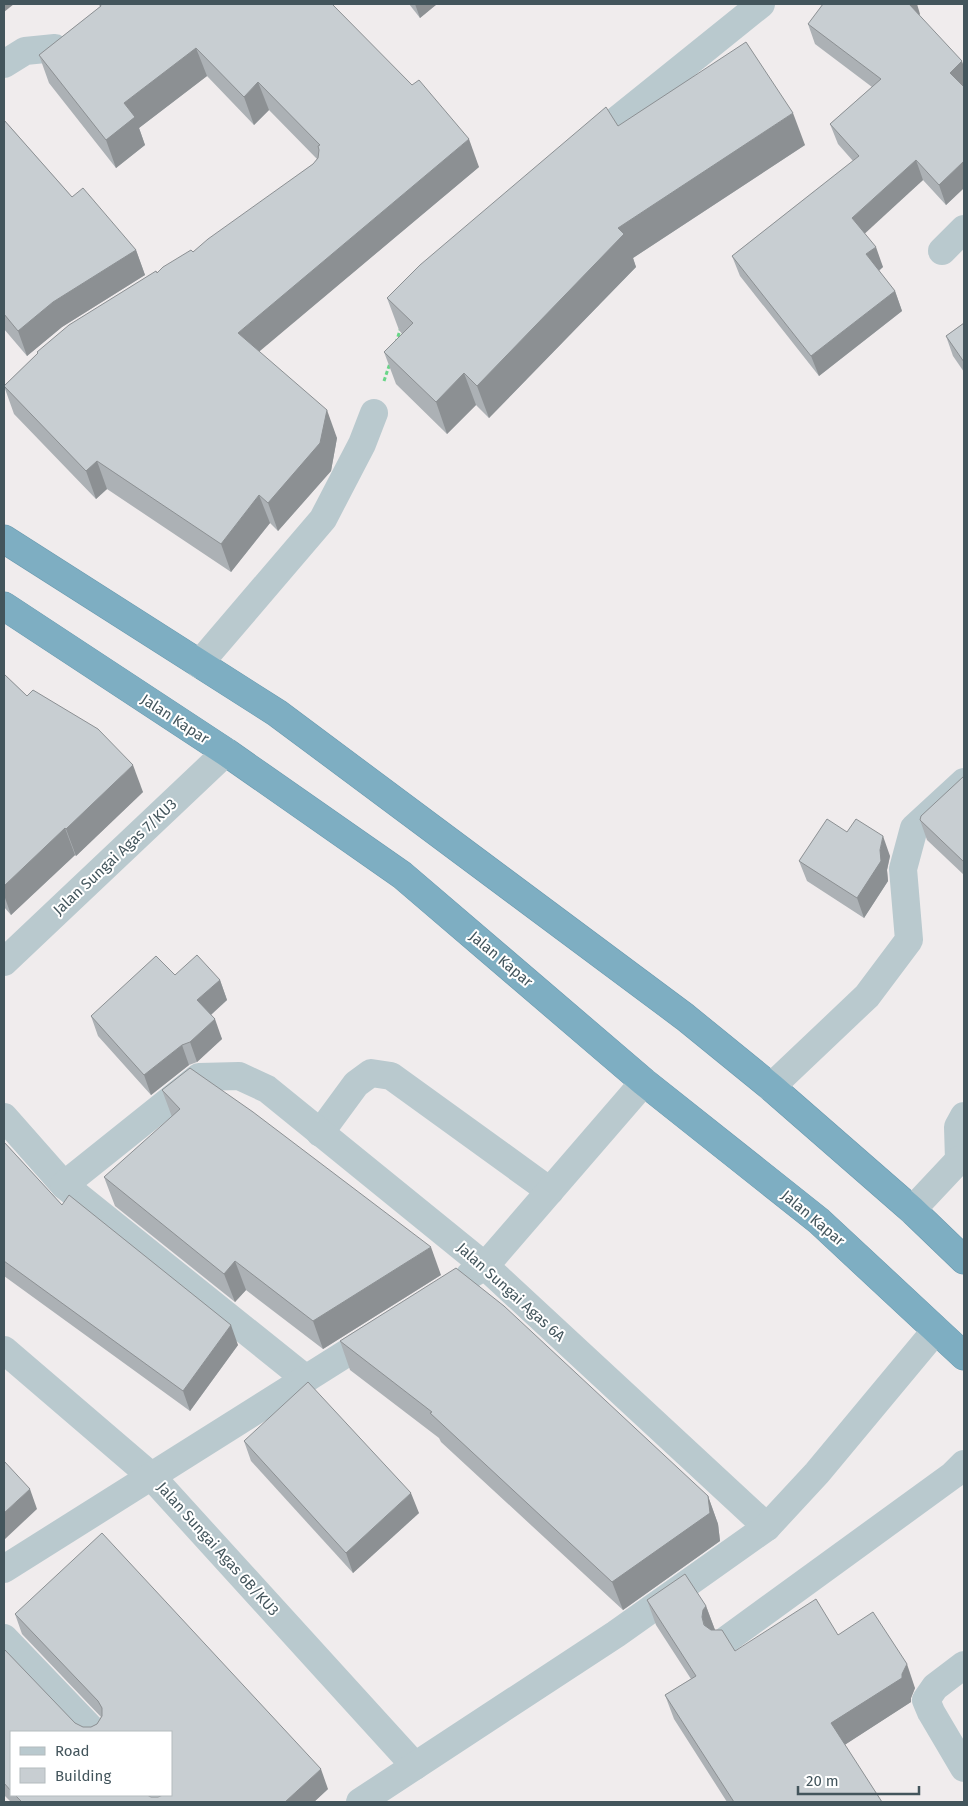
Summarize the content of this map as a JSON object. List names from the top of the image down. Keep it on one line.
{"streets":{"highway":["Jalan Kapar"],"street":["Jalan Sungai Agas 7/KU3","Jalan Sungai Agas 6A","Jalan Sungai Agas 6B/KU3"]},"crossings":[["Jalan Kapar","Jalan Sungai Agas 7/KU3"]],"legend":["Road","Building"],"scale_bar":"20 m"}
